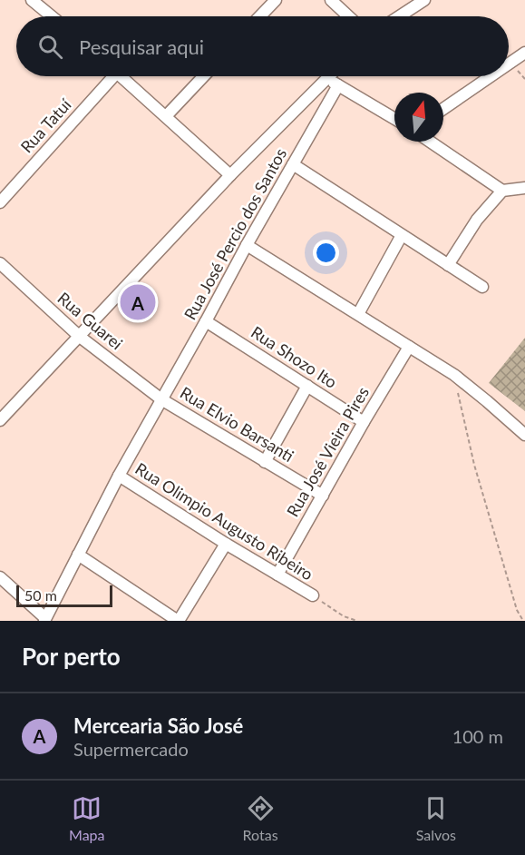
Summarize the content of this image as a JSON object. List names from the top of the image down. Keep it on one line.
{"streets":{"street":["Rua Tatuí","Rua José Percio dos Santos","Rua Guarei","Rua Shozo Ito","Rua Elvio Barsanti","Rua José Vieira Pires","Rua Olimpio Augusto Ribeiro"]},"crossings":[["Rua José Percio dos Santos","Rua Guarei"],["Rua José Percio dos Santos","Rua Shozo Ito"],["Rua José Percio dos Santos","Rua Elvio Barsanti"],["Rua José Percio dos Santos","Rua Olimpio Augusto Ribeiro"],["Rua Guarei","Rua Elvio Barsanti"],["Rua Shozo Ito","Rua José Vieira Pires"],["Rua Elvio Barsanti","Rua José Vieira Pires"],["Rua José Vieira Pires","Rua Olimpio Augusto Ribeiro"]],"scale_bar":"50 m","north":"top","page":{"search":"Pesquisar aqui","pins":"A","scale":"50 m","heading":"Por perto","list":[{"mark":"A","name":"Mercearia São José","note":"Supermercado","value":"100 m"}],"nav":["Mapa","Rotas","Salvos"]}}
